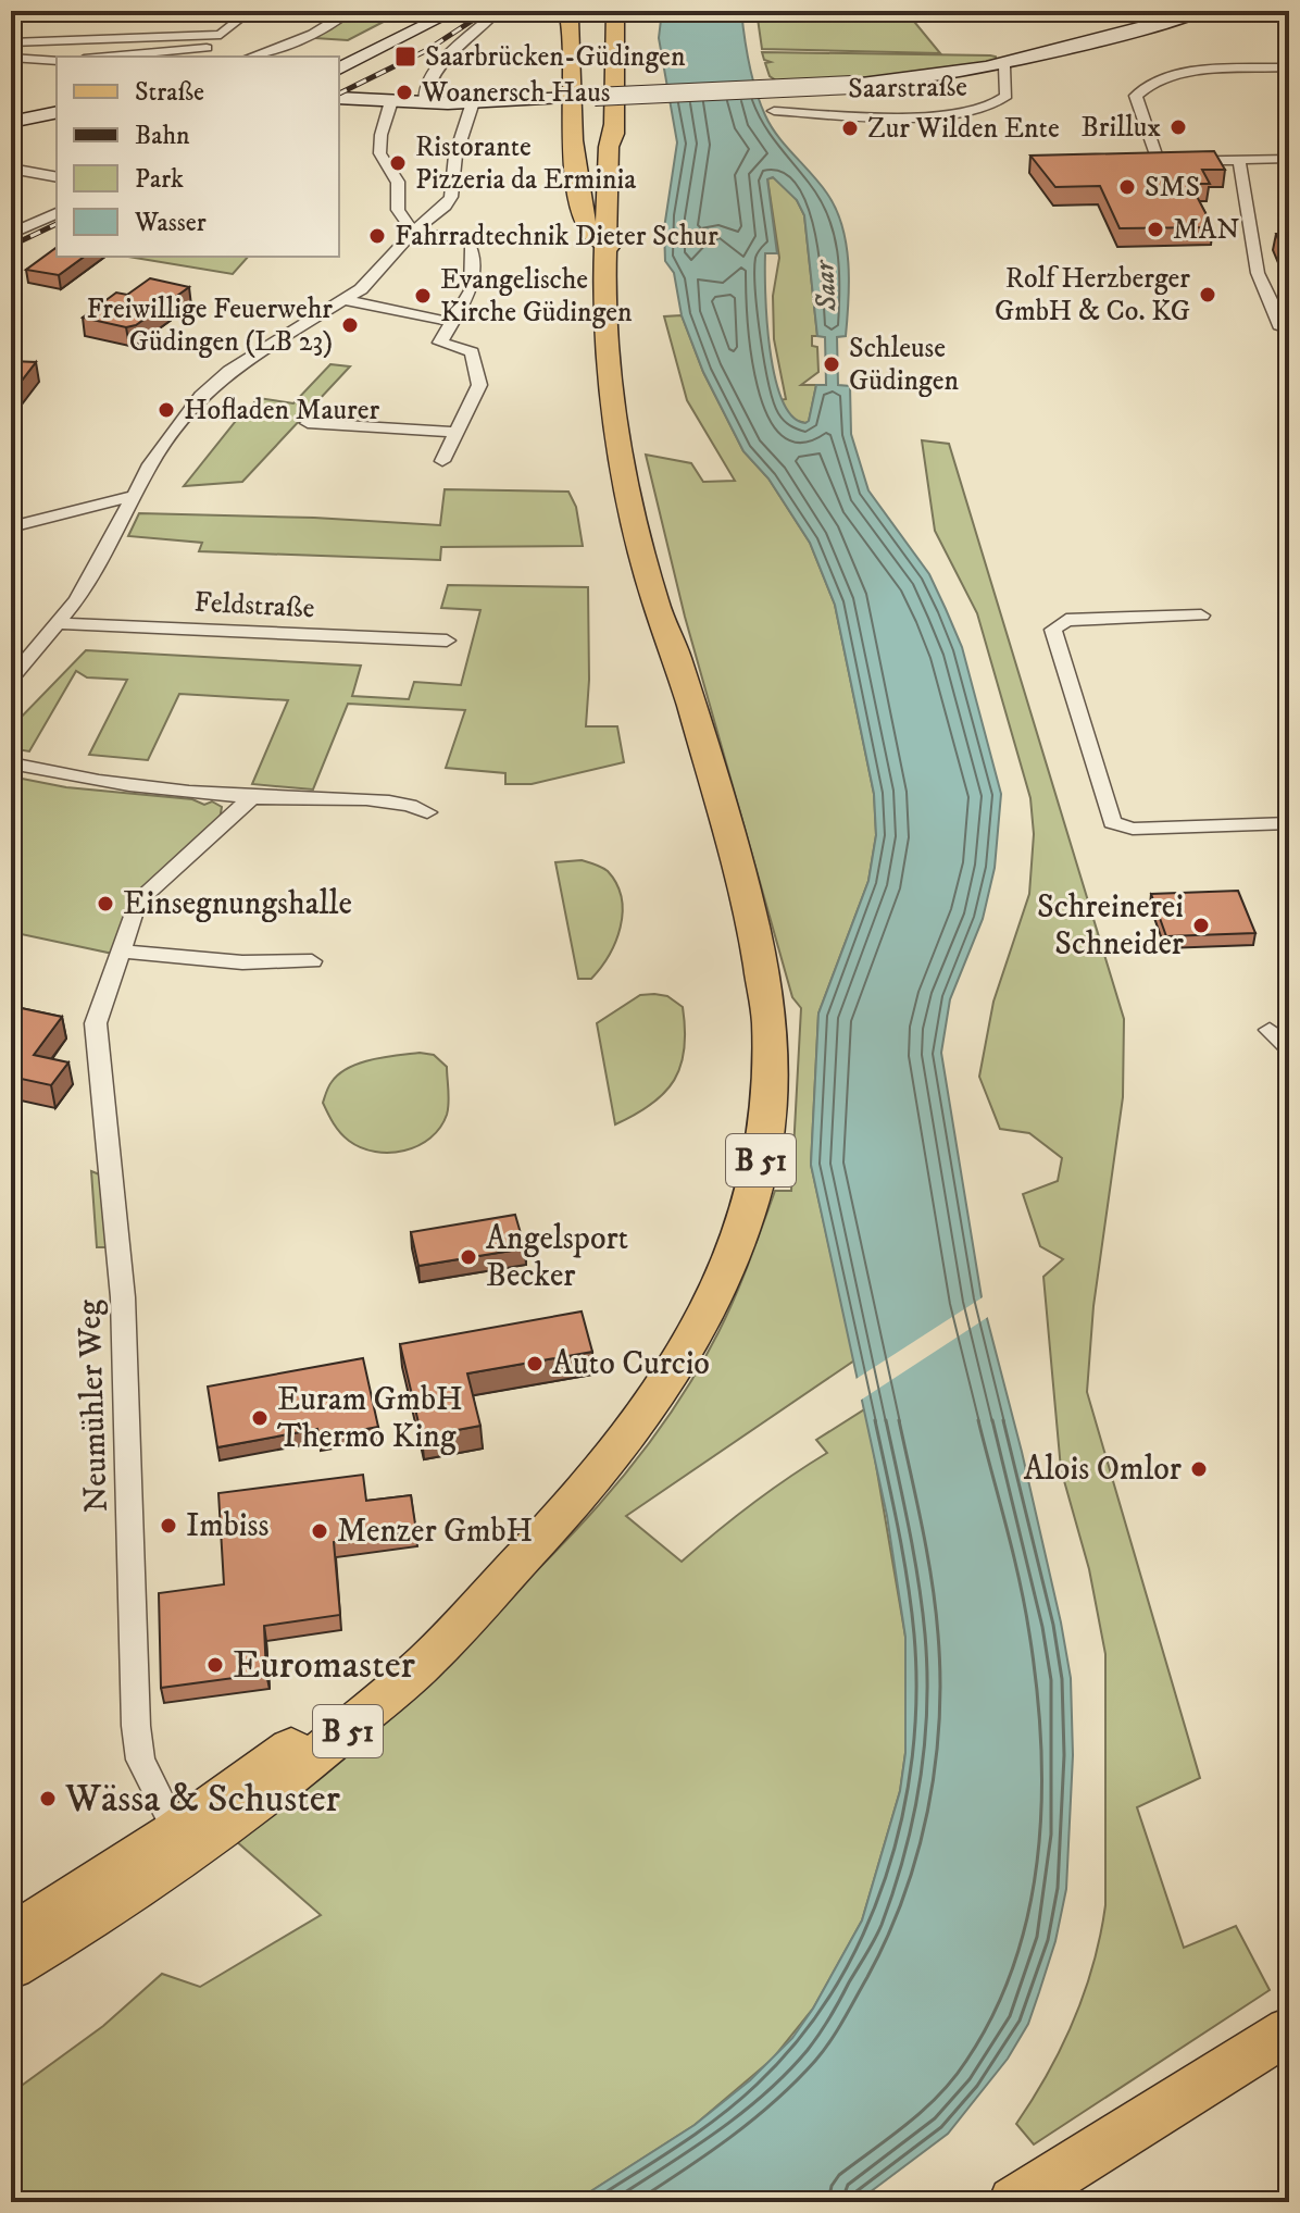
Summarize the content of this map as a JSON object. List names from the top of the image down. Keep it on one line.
{"streets":{"main road":["B 51"],"street":["Saarstraße","Feldstraße","Neumühler Weg"]},"crossings":[["B 51","Neumühler Weg"]],"water":["Saar"],"places":{"transit":["Saarbrücken-Güdingen"],"other":["Woanersch Haus","Brillux","Zur Wilden Ente","Ristorante Pizzeria da Erminia","SMS","MAN","Fahrradtechnik Dieter Schur","Rolf Herzberger GmbH & Co. KG","Evangelische Kirche Güdingen","Freiwillige Feuerwehr Güdingen (LB 23)","Schleuse Güdingen","Hofladen Maurer","Einsegnungshalle","Schreinerei Schneider","Angelsport Becker","Auto Curcio","Euram GmbH Thermo King","Alois Omlor","Imbiss","Menzer GmbH","Euromaster","Wässa & Schuster"]},"legend":["Straße","Bahn","Park","Wasser"]}
